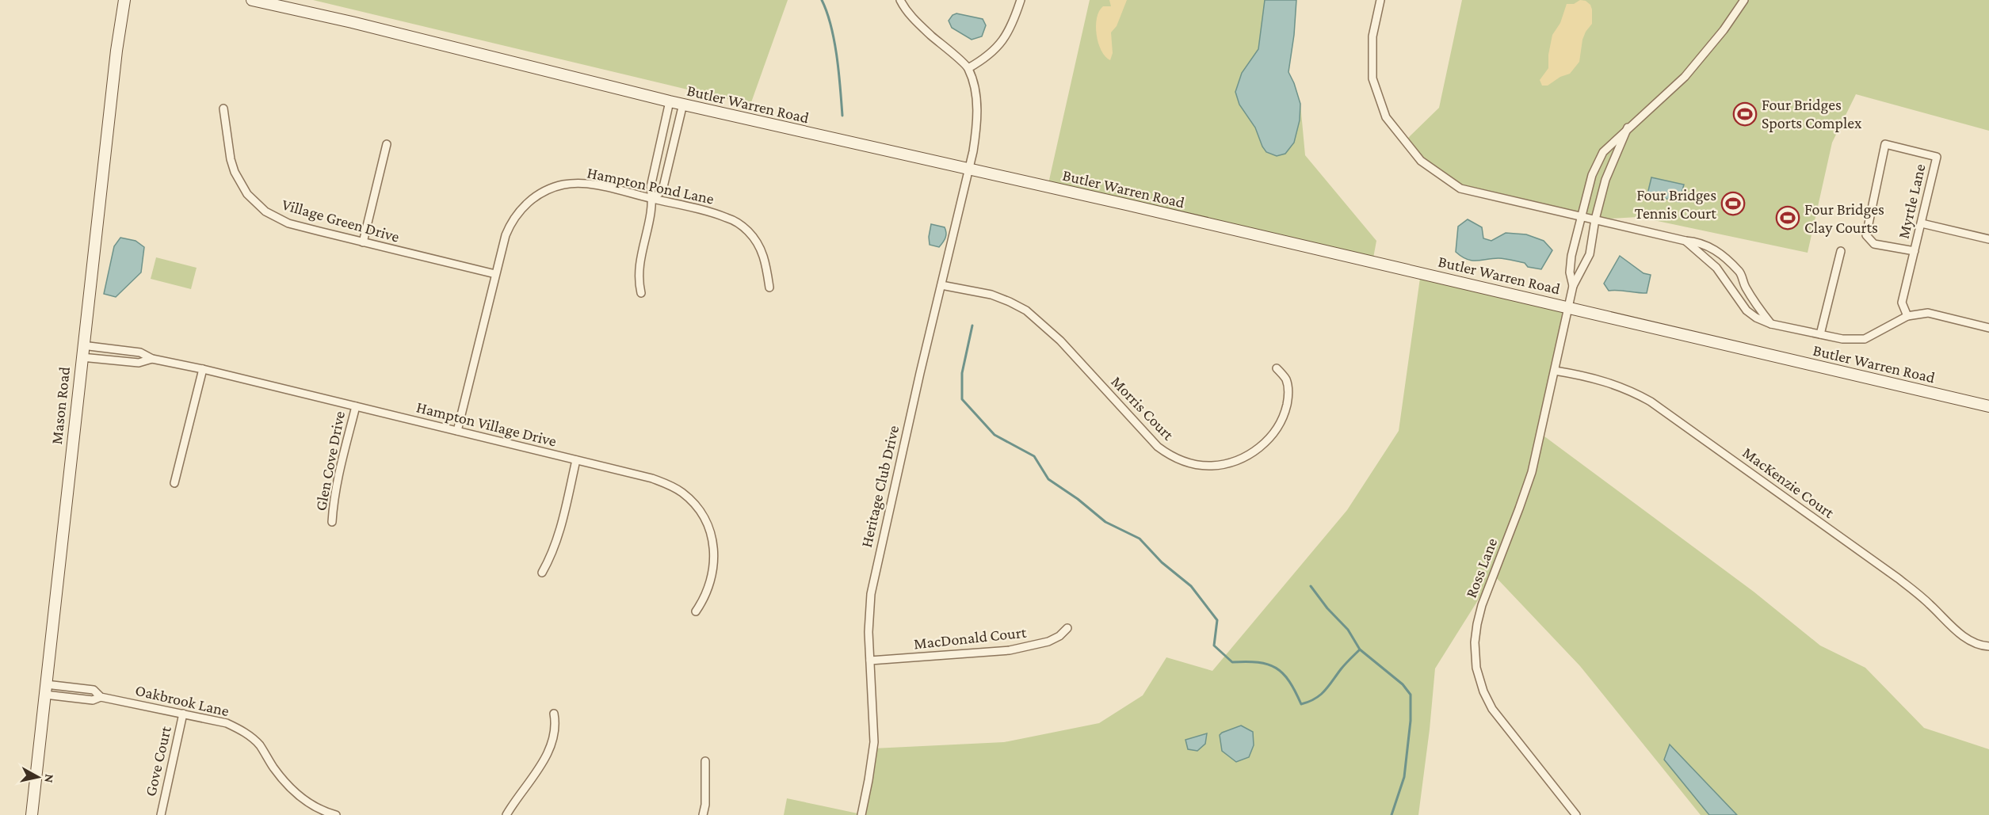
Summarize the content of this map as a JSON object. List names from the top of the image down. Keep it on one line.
{"streets":{"main road":["Butler Warren Road","Mason Road"],"street":["Hampton Pond Lane","Myrtle Lane","Village Green Drive","Morris Court","Hampton Village Drive","Glen Cove Drive","MacKenzie Court","Heritage Club Drive","Ross Lane","MacDonald Court","Oakbrook Lane","Gove Court"]},"crossings":[["Butler Warren Road","Heritage Club Drive"],["Butler Warren Road","Ross Lane"],["Hampton Pond Lane","Village Green Drive"],["Hampton Pond Lane","Hampton Village Drive"],["Mason Road","Hampton Village Drive"],["Mason Road","Oakbrook Lane"],["Morris Court","Heritage Club Drive"],["Hampton Village Drive","Glen Cove Drive"],["MacKenzie Court","Ross Lane"],["Heritage Club Drive","MacDonald Court"],["Oakbrook Lane","Gove Court"]],"places":{"sports":["Four Bridges Sports Complex","Four Bridges Tennis Court","Four Bridges Clay Courts"]},"north":"right"}
